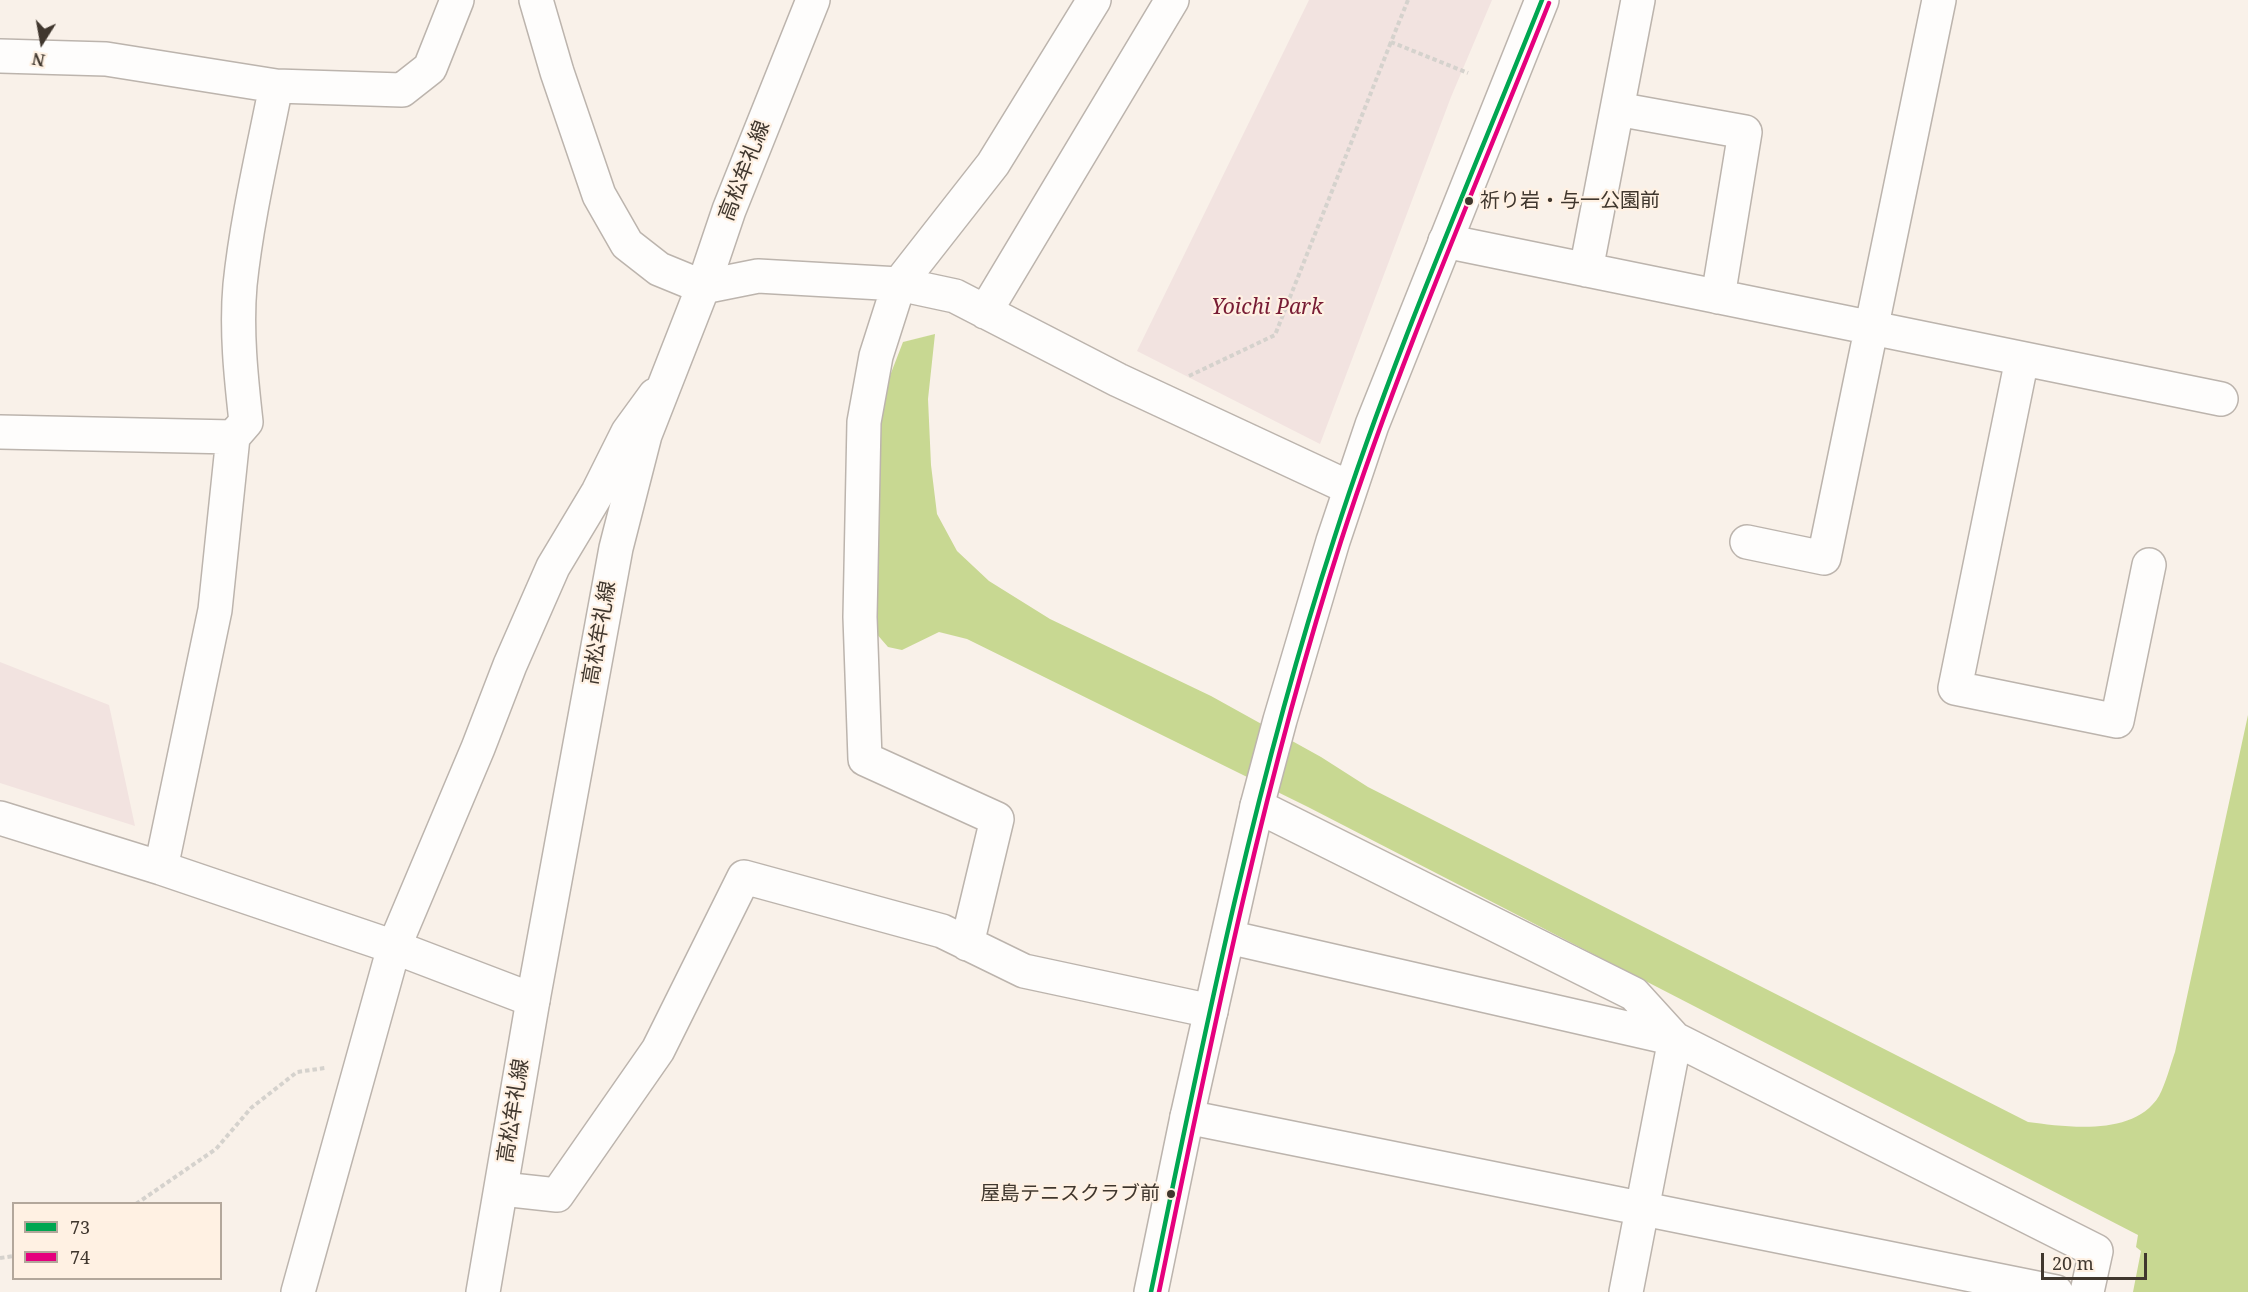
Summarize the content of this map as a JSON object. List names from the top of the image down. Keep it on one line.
{"streets":{"street":["高松牟礼線"]},"parks":["Yoichi Park"],"places":["祈り岩・与一公園前","屋島テニスクラブ前"],"lines":["transit line 73","transit line 74"],"legend":["73","74"],"scale_bar":"20 m","north":"bottom"}
